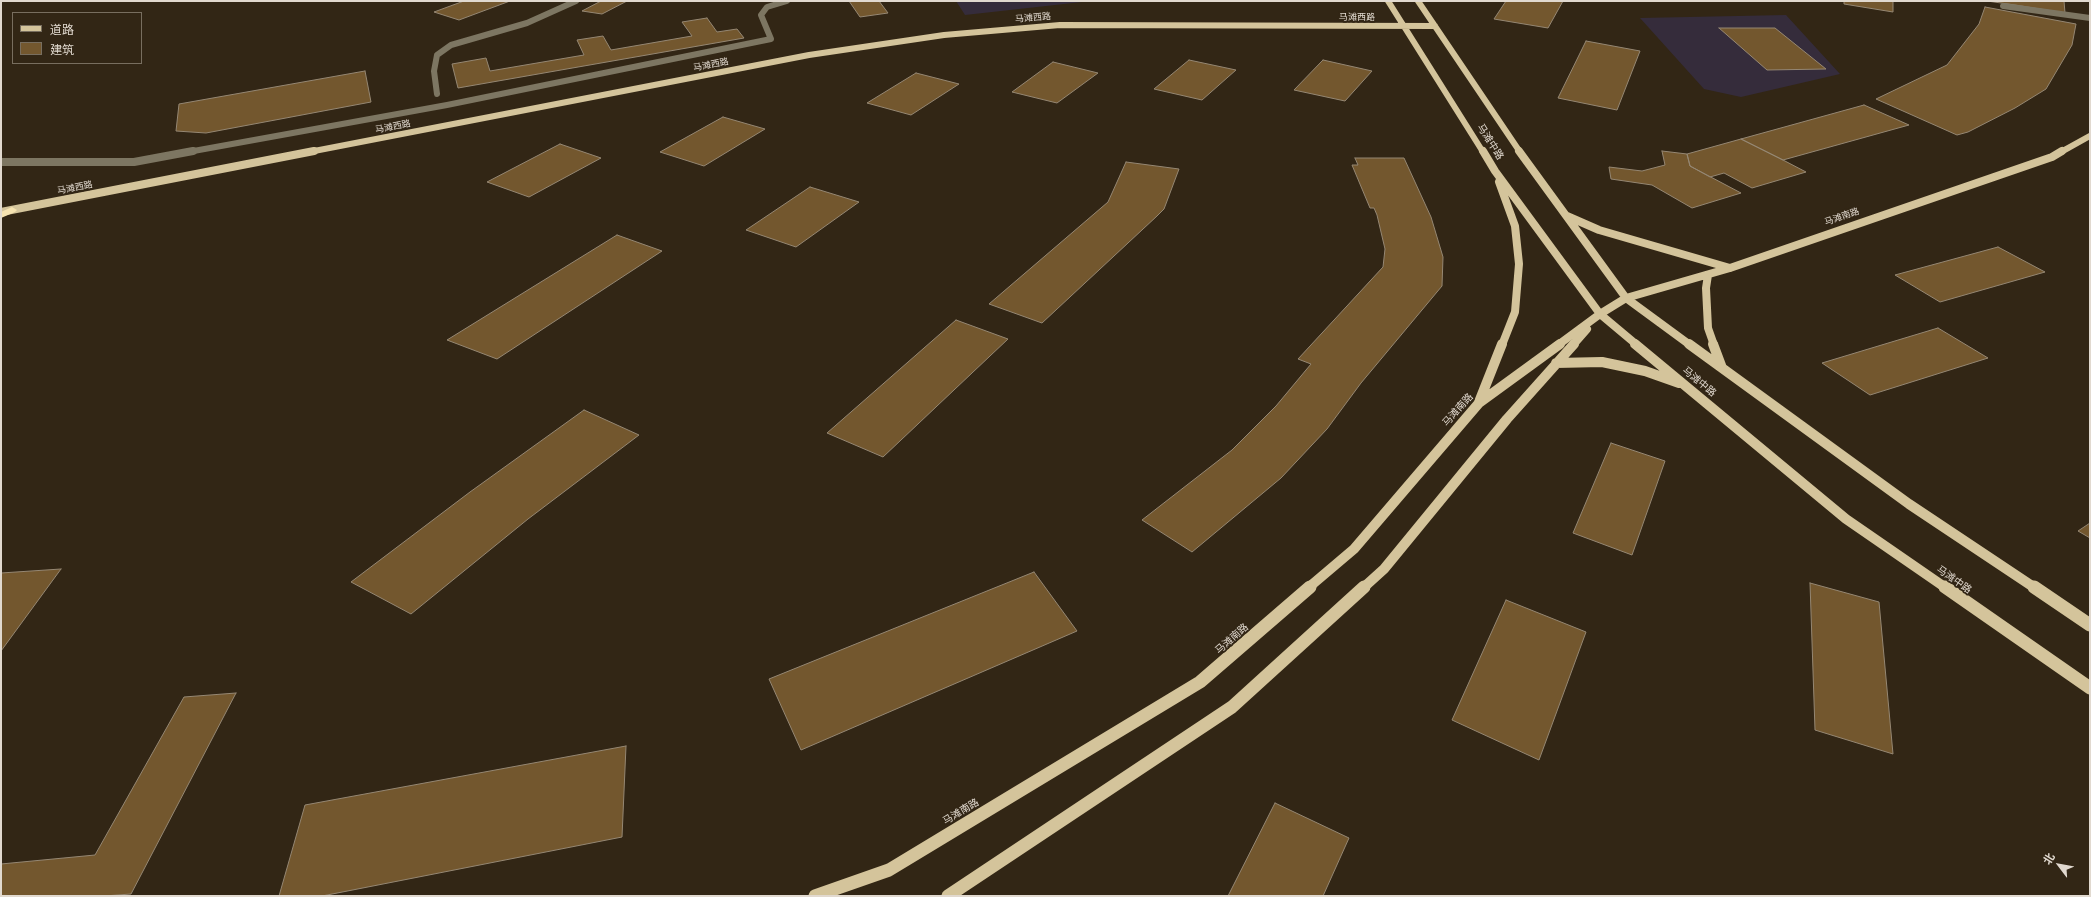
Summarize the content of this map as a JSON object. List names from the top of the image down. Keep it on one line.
{"streets":{"main road":["马滩西路","马滩中路","马滩南路"]},"crossings":[["马滩西路","马滩中路"],["马滩中路","马滩南路"]],"legend":["道路","建筑"],"north":"top left"}
